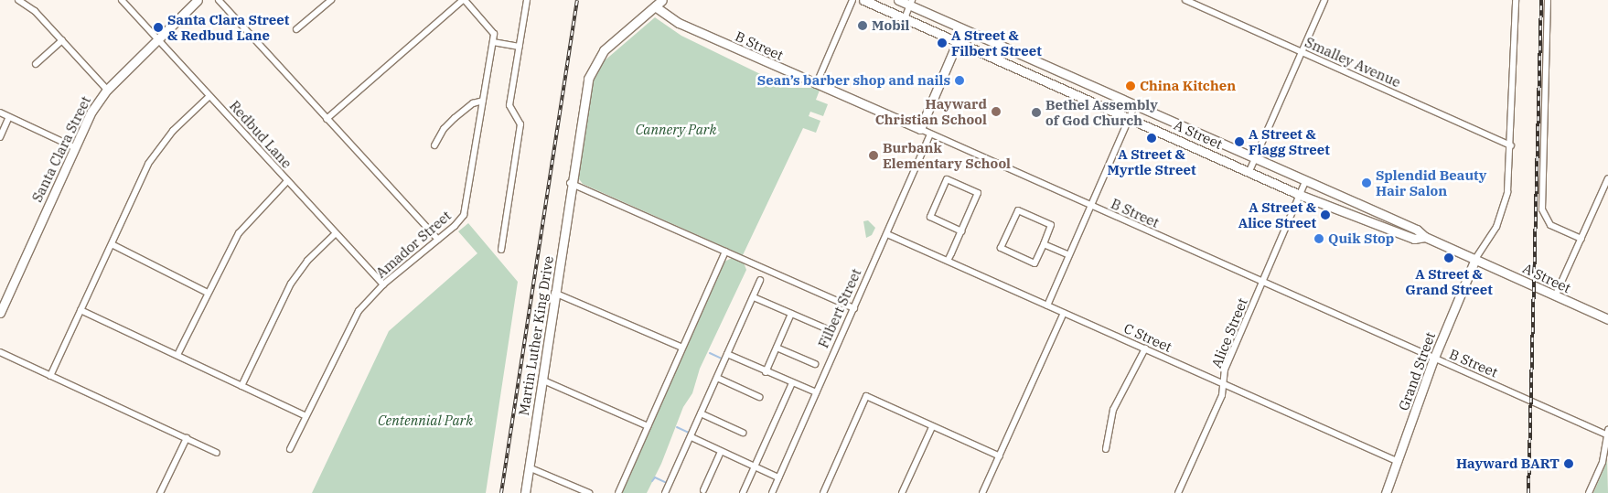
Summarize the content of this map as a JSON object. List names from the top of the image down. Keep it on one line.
{"streets":{"main road":["B Street","A Street","Santa Clara Street","Martin Luther King Drive","Grand Street"],"street":["Smalley Avenue","Redbud Lane","Amador Street","Filbert Street","Alice Street","C Street"]},"crossings":[["B Street","Filbert Street"],["B Street","Alice Street"],["B Street","Martin Luther King Drive"],["B Street","Grand Street"],["Redbud Lane","Santa Clara Street"],["Redbud Lane","Amador Street"],["A Street","Alice Street"],["A Street","Grand Street"],["Filbert Street","C Street"],["Alice Street","C Street"],["C Street","Grand Street"]],"parks":["Cannery Park","Centennial Park"],"places":["Mobil","Santa Clara Street & Redbud Lane","A Street & Filbert Street","Sean’s barber shop and nails","China Kitchen","Hayward Christian School","Bethel Assembly of God Church","A Street & Myrtle Street","A Street & Flagg Street","Burbank Elementary School","Splendid Beauty Hair Salon","A Street & Alice Street","Quik Stop","A Street & Grand Street","Hayward BART"]}
